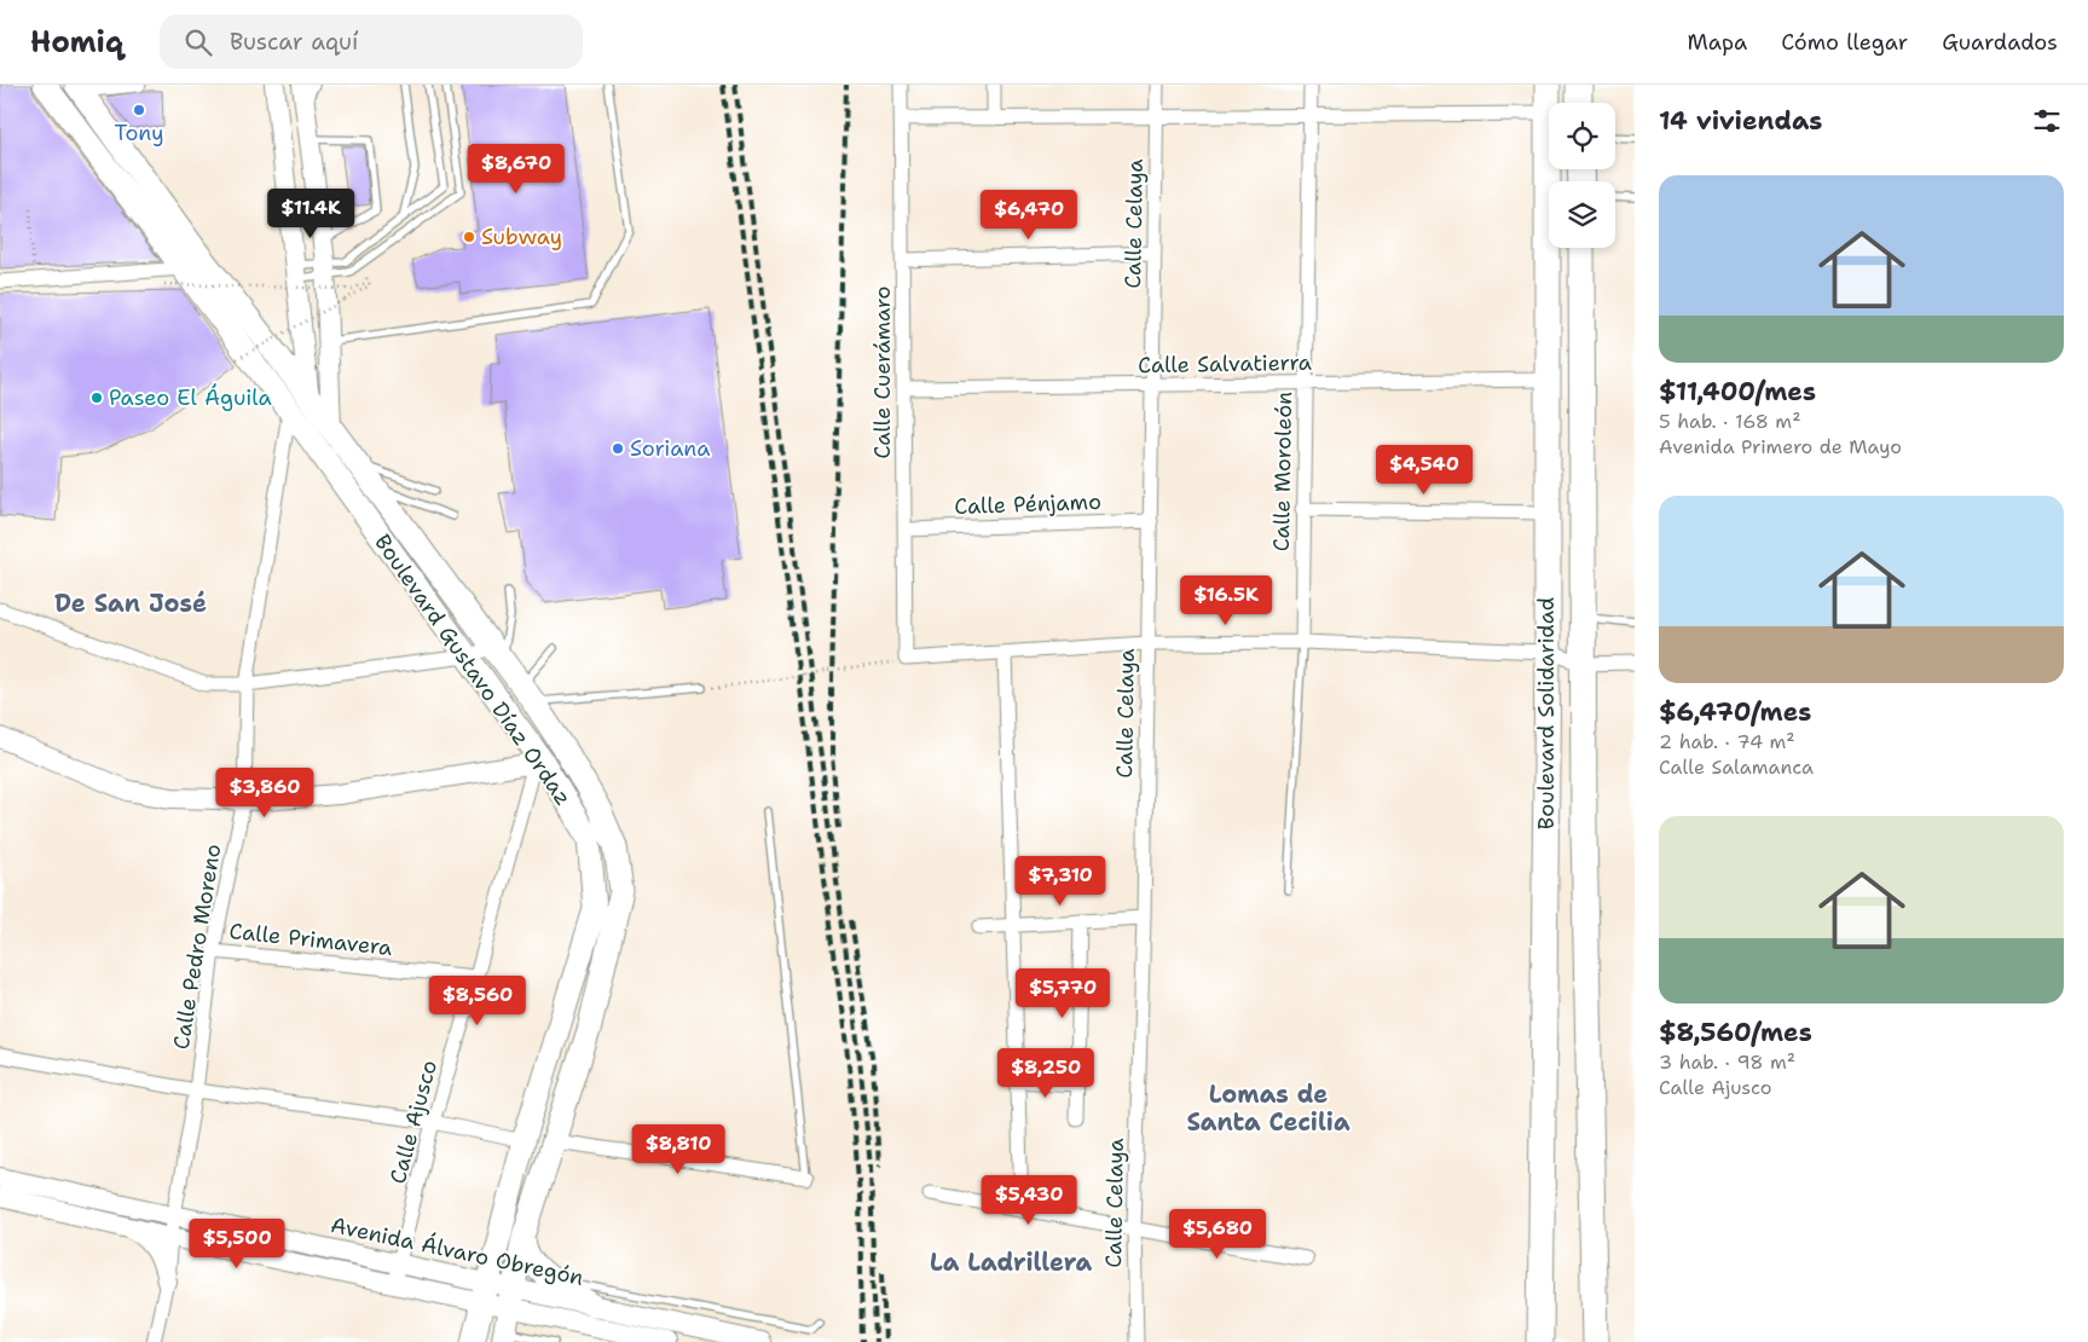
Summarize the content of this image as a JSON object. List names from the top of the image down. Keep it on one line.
{"streets":{"highway":["Boulevard Solidaridad"],"main road":["Boulevard Gustavo Díaz Ordaz"],"street":["Calle Celaya","Calle Salvatierra","Calle Cuerámaro","Calle Moroleón","Calle Pénjamo","Calle Primavera","Calle Pedro Moreno","Calle Ajusco","Avenida Álvaro Obregón"]},"crossings":[["Calle Celaya","Calle Salvatierra"],["Calle Celaya","Calle Pénjamo"],["Calle Salvatierra","Calle Cuerámaro"],["Calle Salvatierra","Calle Moroleón"],["Calle Salvatierra","Boulevard Solidaridad"],["Calle Cuerámaro","Calle Pénjamo"],["Boulevard Gustavo Díaz Ordaz","Calle Pedro Moreno"],["Boulevard Gustavo Díaz Ordaz","Calle Ajusco"],["Boulevard Gustavo Díaz Ordaz","Avenida Álvaro Obregón"],["Calle Primavera","Calle Pedro Moreno"],["Calle Primavera","Calle Ajusco"],["Calle Pedro Moreno","Avenida Álvaro Obregón"],["Calle Ajusco","Avenida Álvaro Obregón"]],"districts":["De San José","Lomas de Santa Cecilia","La Ladrillera"],"places":["Tony","Subway","Paseo El Águila","Soriana"],"page":{"header":"Homiq","search":"Buscar aquí","nav":["Mapa","Cómo llegar","Guardados"],"heading":"14 viviendas","price":["$8,670","$11.4K","$6,470","$4,540","$16.5K","$3,860","$7,310","$5,770","$8,560","$8,250","$8,810","$5,430","$5,680","$5,500"],"list":[{"name":"$11,400/mes","note":"5 hab. · 168 m² · Avenida Primero de Mayo"},{"name":"$6,470/mes","note":"2 hab. · 74 m² · Calle Salamanca"},{"name":"$8,560/mes","note":"3 hab. · 98 m² · Calle Ajusco"}]}}
